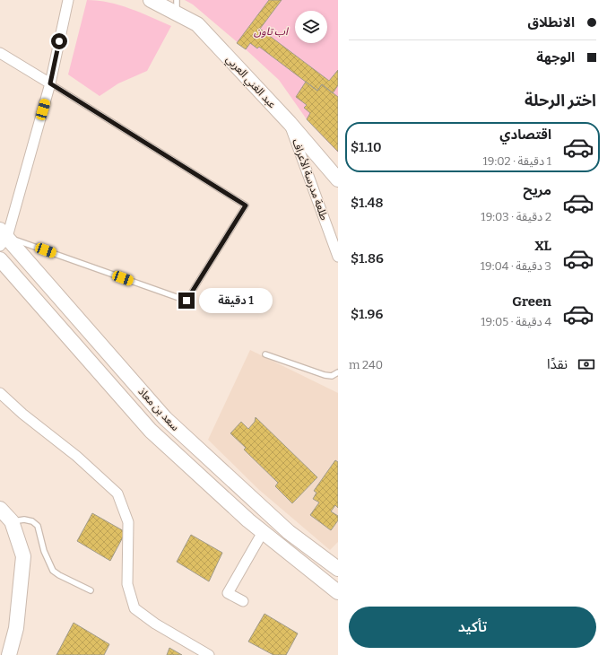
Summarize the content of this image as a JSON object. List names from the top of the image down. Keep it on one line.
{"streets":{"main road":["عبد الغني العربي","سعد بن معاذ"],"street":["طلعة مدرسة الأعراف"]},"crossings":[["عبد الغني العربي","طلعة مدرسة الأعراف"]],"parks":["اب تاون"],"page":{"banner":["الانطلاق","الوجهة"],"heading":"اختر الرحلة","list":[{"name":"اقتصادي","note":"1 دقيقة · 19:02","value":"$1.10"},{"name":"مريح","note":"2 دقيقة · 19:03","value":"$1.48"},{"name":"XL","note":"3 دقيقة · 19:04","value":"$1.86"},{"name":"Green","note":"4 دقيقة · 19:05","value":"$1.96"}],"bubble":"1 دقيقة","pay":["نقدًا","240 m"],"buttons":"تأكيد"}}
